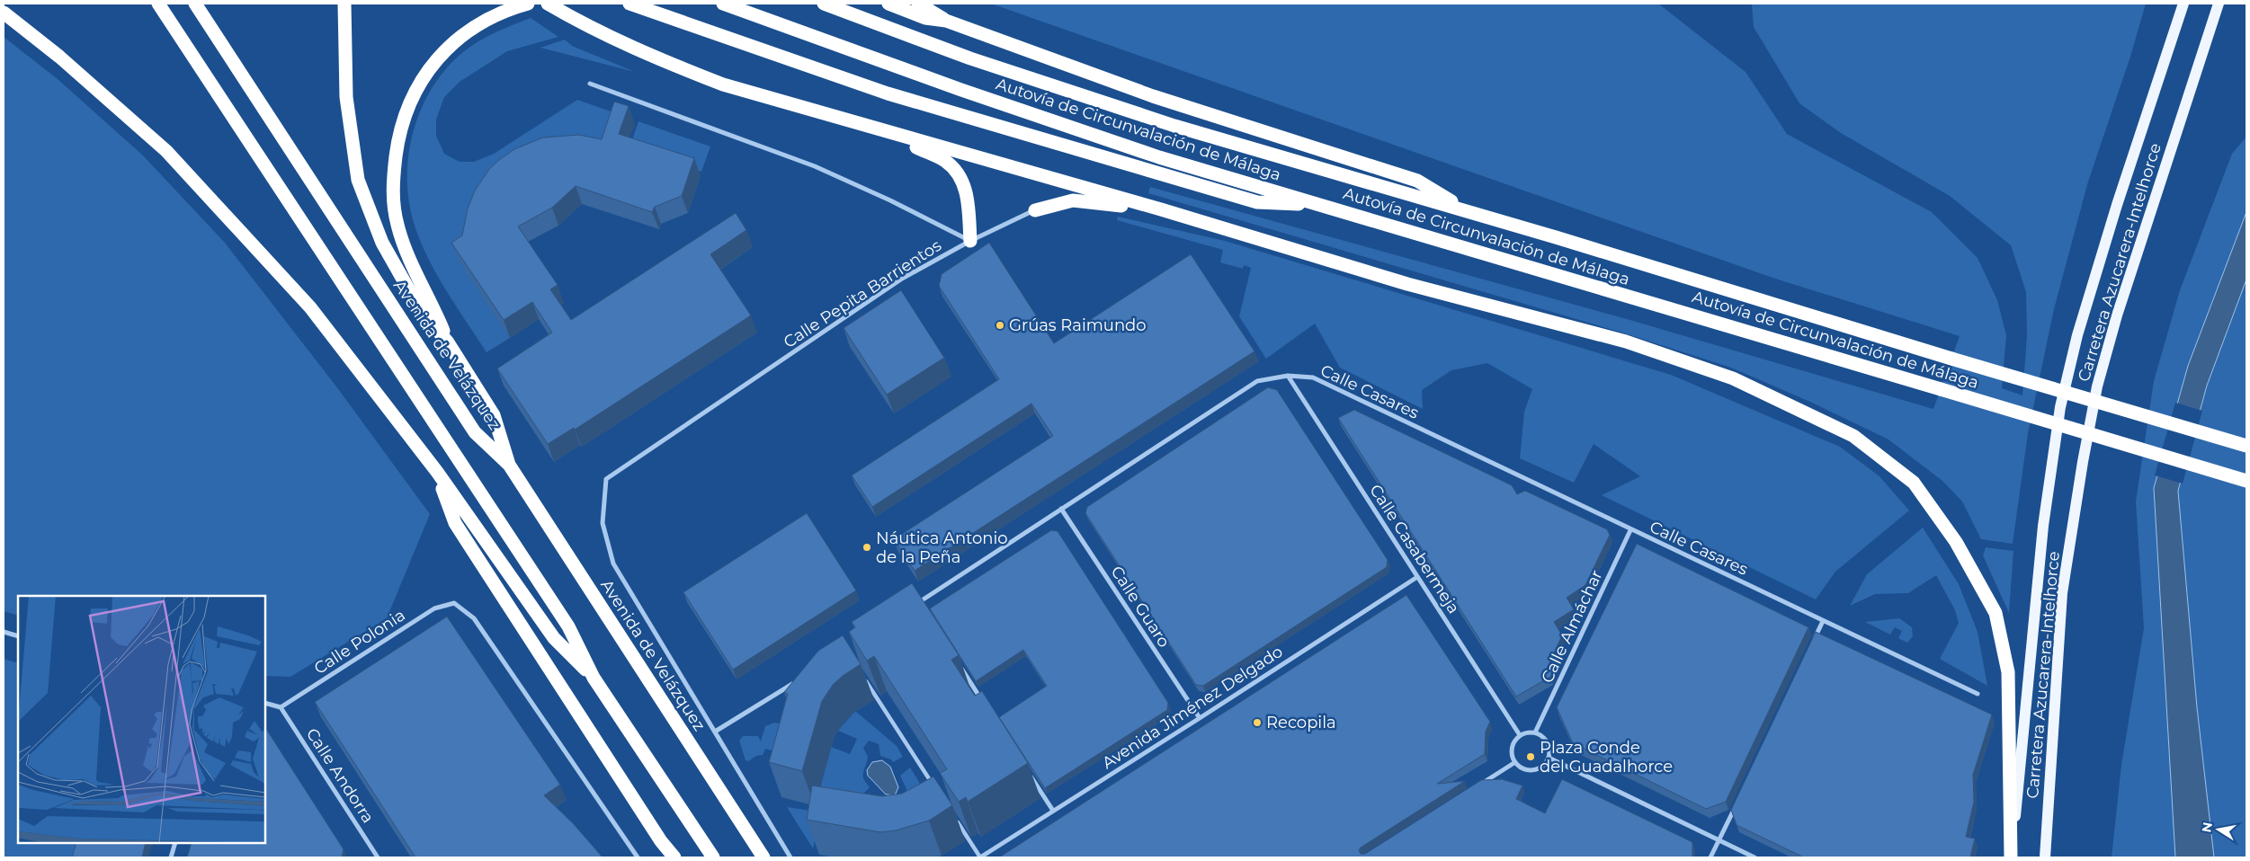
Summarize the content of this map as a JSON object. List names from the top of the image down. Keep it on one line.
{"streets":{"highway":["Autovía de Circunvalación de Málaga","Avenida de Velázquez"],"main road":["Carretera Azucarera-Intelhorce"],"street":["Calle Pepita Barrientos","Calle Casares","Calle Casabermeja","Calle Guaro","Calle Almáchar","Calle Polonia","Avenida Jiménez Delgado","Calle Andorra"]},"crossings":[["Calle Pepita Barrientos","Avenida de Velázquez"],["Calle Casares","Calle Casabermeja"],["Calle Casares","Calle Guaro"],["Calle Casares","Calle Almáchar"],["Calle Casabermeja","Calle Almáchar"],["Calle Casabermeja","Avenida Jiménez Delgado"],["Calle Guaro","Avenida Jiménez Delgado"],["Calle Polonia","Calle Andorra"]],"places":["Grúas Raimundo","Náutica Antonio de la Peña","Recopila","Plaza Conde del Guadalhorce"],"north":"left"}
